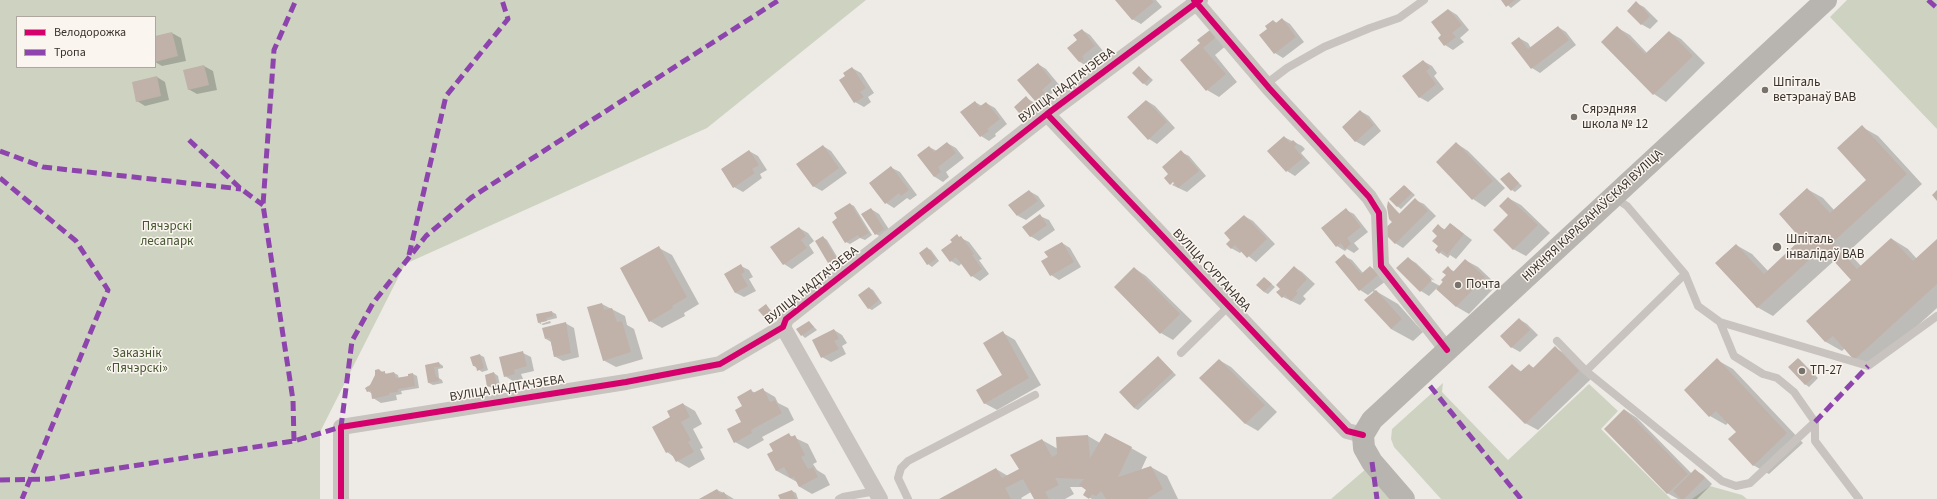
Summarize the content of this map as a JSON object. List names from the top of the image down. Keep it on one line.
{"streets":{"main road":["НІЖНЯЯ КАРАБАНАЎСКАЯ ВУЛІЦА"],"street":["ВУЛІЦА НАДТАЧЭЕВА","ВУЛІЦА СУРГАНАВА"]},"crossings":[["ВУЛІЦА НАДТАЧЭЕВА","ВУЛІЦА СУРГАНАВА"],["НІЖНЯЯ КАРАБАНАЎСКАЯ ВУЛІЦА","ВУЛІЦА СУРГАНАВА"]],"parks":["Пячэрскі лесапарк","Заказнік «Пячэрскі»"],"places":["Шпіталь ветэранаў ВАВ","Сярэдняя школа № 12","Шпіталь інвалідаў ВАВ","Почта","ТП-27"],"legend":["Велодорожка","Тропа"]}
